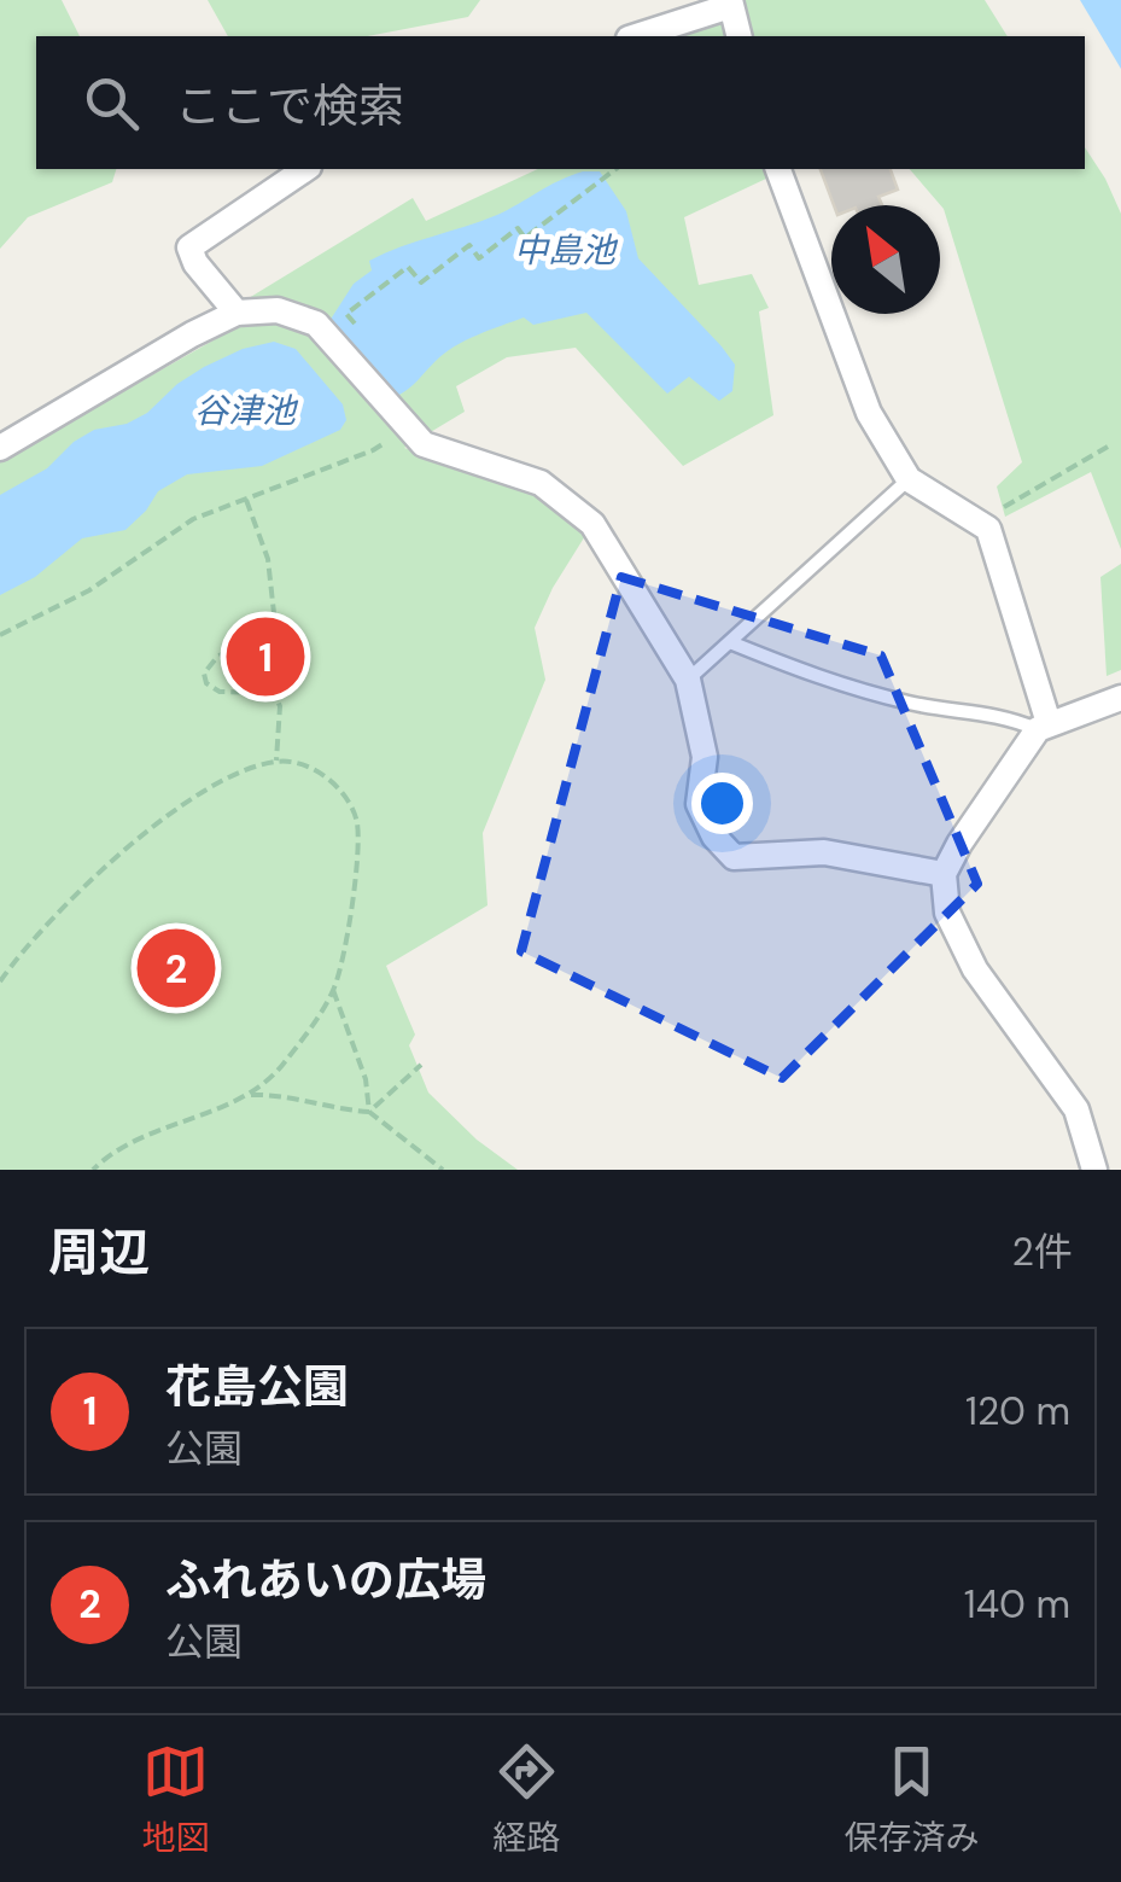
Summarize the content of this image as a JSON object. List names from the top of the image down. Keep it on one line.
{"water":["中島池","谷津池"],"north":"top left","page":{"search":"ここで検索","pins":["1","2"],"heading":["周辺","2件"],"list":[{"mark":"1","name":"花島公園","note":"公園","value":"120 m"},{"mark":"2","name":"ふれあいの広場","note":"公園","value":"140 m"}],"nav":["地図","経路","保存済み"]}}
